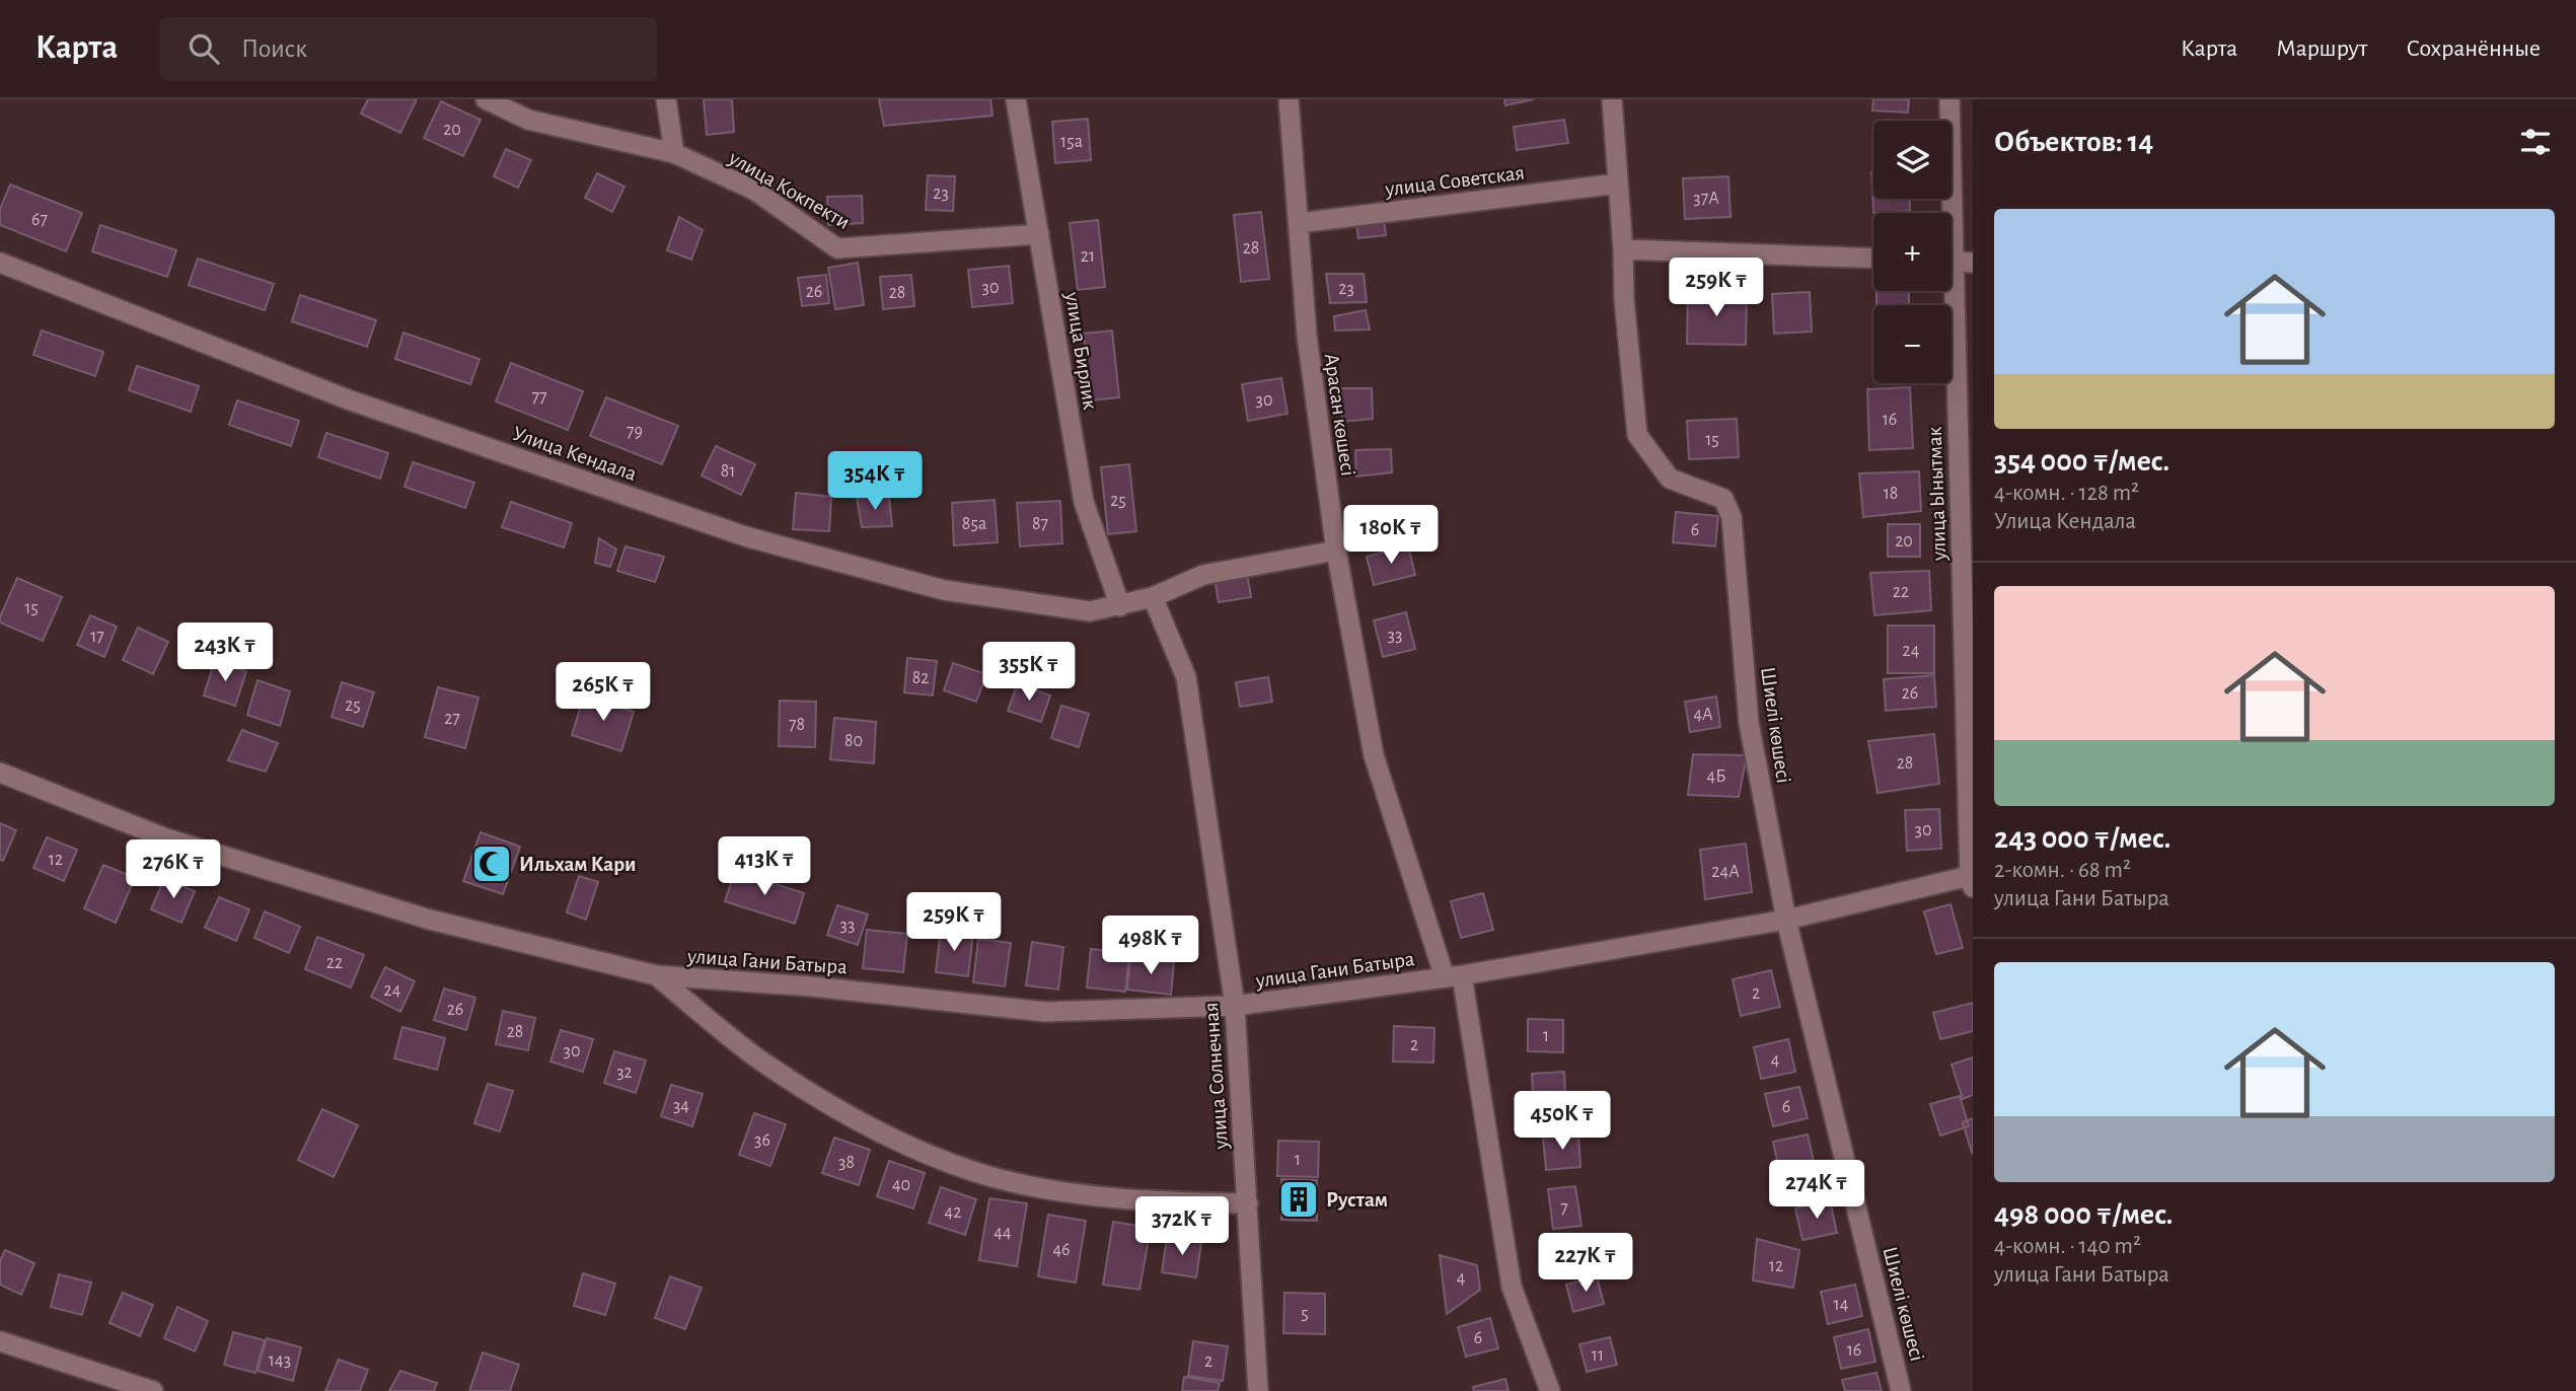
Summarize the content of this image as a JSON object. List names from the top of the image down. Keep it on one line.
{"streets":{"street":["улица Советская","улица Кокпекти","улица Бирлик","Арасан көшесі","Улица Кендала","улица Ынытмак","Шиелі көшесі","улица Гани Батыра","улица Солнечная"]},"crossings":[["улица Советская","Арасан көшесі"],["улица Советская","Шиелі көшесі"],["улица Кокпекти","улица Бирлик"],["улица Бирлик","Улица Кендала"],["Арасан көшесі","Улица Кендала"],["Арасан көшесі","улица Гани Батыра"],["Улица Кендала","улица Солнечная"],["улица Ынытмак","улица Гани Батыра"],["Шиелі көшесі","улица Гани Батыра"],["улица Гани Батыра","улица Солнечная"]],"places":{"mosque":["Ильхам Кари"],"building":["Рустам"]},"house_numbers":["20","15а","23","37А","67","28","21","30","23","26","28","77","30","16","79","15","81","18","25","85а","87","6","20","22","15","33","17","24","82","26","25","4А","27","78","80","28","4Б","30","12","24А","33","22","24","2","26","28","1","2","30","4","32","34","6","36","1","38","40","7","42","44","46","12","4","14","5","6","16","11","143","2"],"page":{"header":"Карта","search":"Поиск","nav":["Карта","Маршрут","Сохранённые"],"heading":"Объектов: 14","map_buttons":["+","−"],"list":[{"name":"354 000 ₸/мес.","note":"4-комн. · 128 m² · Улица Кендала"},{"name":"243 000 ₸/мес.","note":"2-комн. · 68 m² · улица Гани Батыра"},{"name":"498 000 ₸/мес.","note":"4-комн. · 140 m² · улица Гани Батыра"}],"price":["259K ₸","354K ₸","180K ₸","243K ₸","355K ₸","265K ₸","413K ₸","276K ₸","259K ₸","498K ₸","450K ₸","274K ₸","372K ₸","227K ₸"]}}
